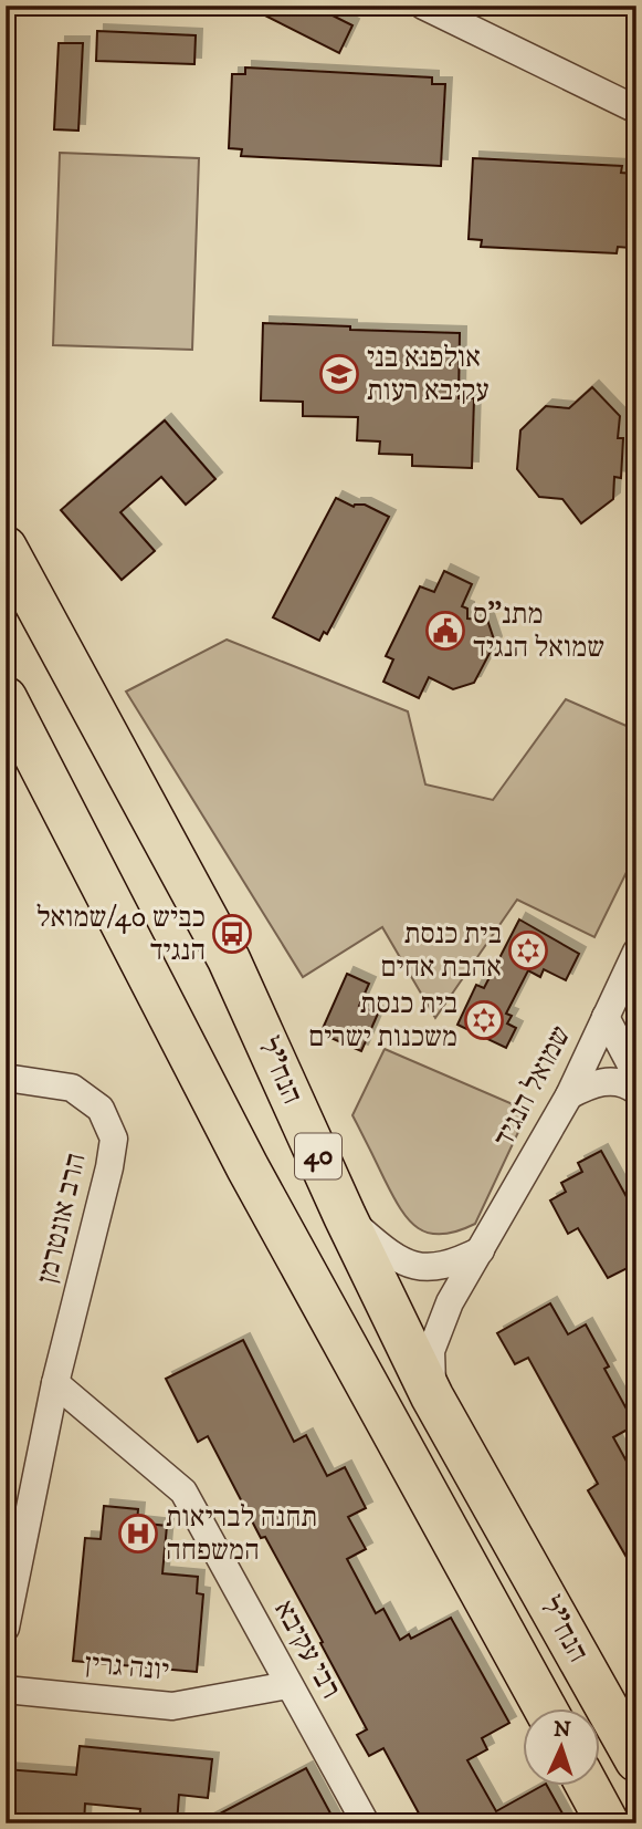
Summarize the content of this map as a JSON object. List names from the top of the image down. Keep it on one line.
{"streets":{"highway":["הנח\"ל","40"],"street":["שמואל הנגיד","הרב אונטרמן","רבי עקיבא","יונה גרין"]},"crossings":[["הנח\"ל","שמואל הנגיד"],["הרב אונטרמן","רבי עקיבא"],["רבי עקיבא","יונה גרין"]],"places":{"school or university":["אולפנא בני עקיבא רעות"],"public building":["מתנ\"ס שמואל הנגיד"],"bus stop":["כביש 40/שמואל הנגיד"],"synagogue":["בית כנסת אהבת אחים","בית כנסת משכנות ישרים"],"hospital":["תחנה לבריאות המשפחה"]},"north":"top"}
